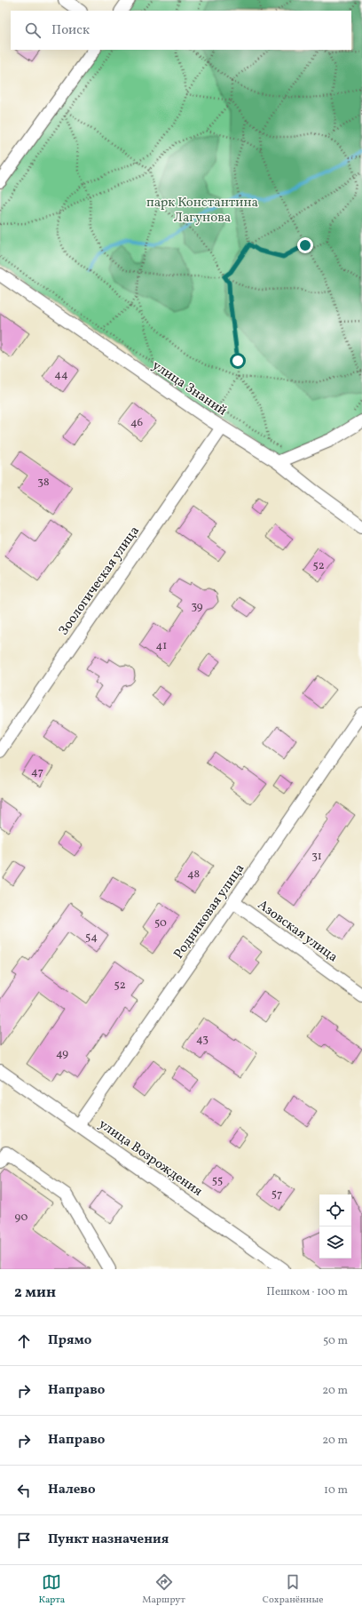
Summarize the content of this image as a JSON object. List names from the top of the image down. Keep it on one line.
{"streets":{"street":["улица Знаний","Зоологическая улица","Родниковая улица","Азовская улица","улица Возрождения"]},"crossings":[["улица Знаний","Зоологическая улица"],["Родниковая улица","Азовская улица"],["Родниковая улица","улица Возрождения"]],"parks":["парк Константина Лагунова"],"house_numbers":["44","46","38","52","39","41","47","31","48","50","54","52","43","49","55","57","90"],"page":{"search":"Поиск","heading":["2 мин","Пешком · 100 m"],"list":[["Прямо","50 m"],["Направо","20 m"],["Направо","20 m"],["Налево","10 m"],"Пункт назначения"],"nav":["Карта","Маршрут","Сохранённые"]}}
